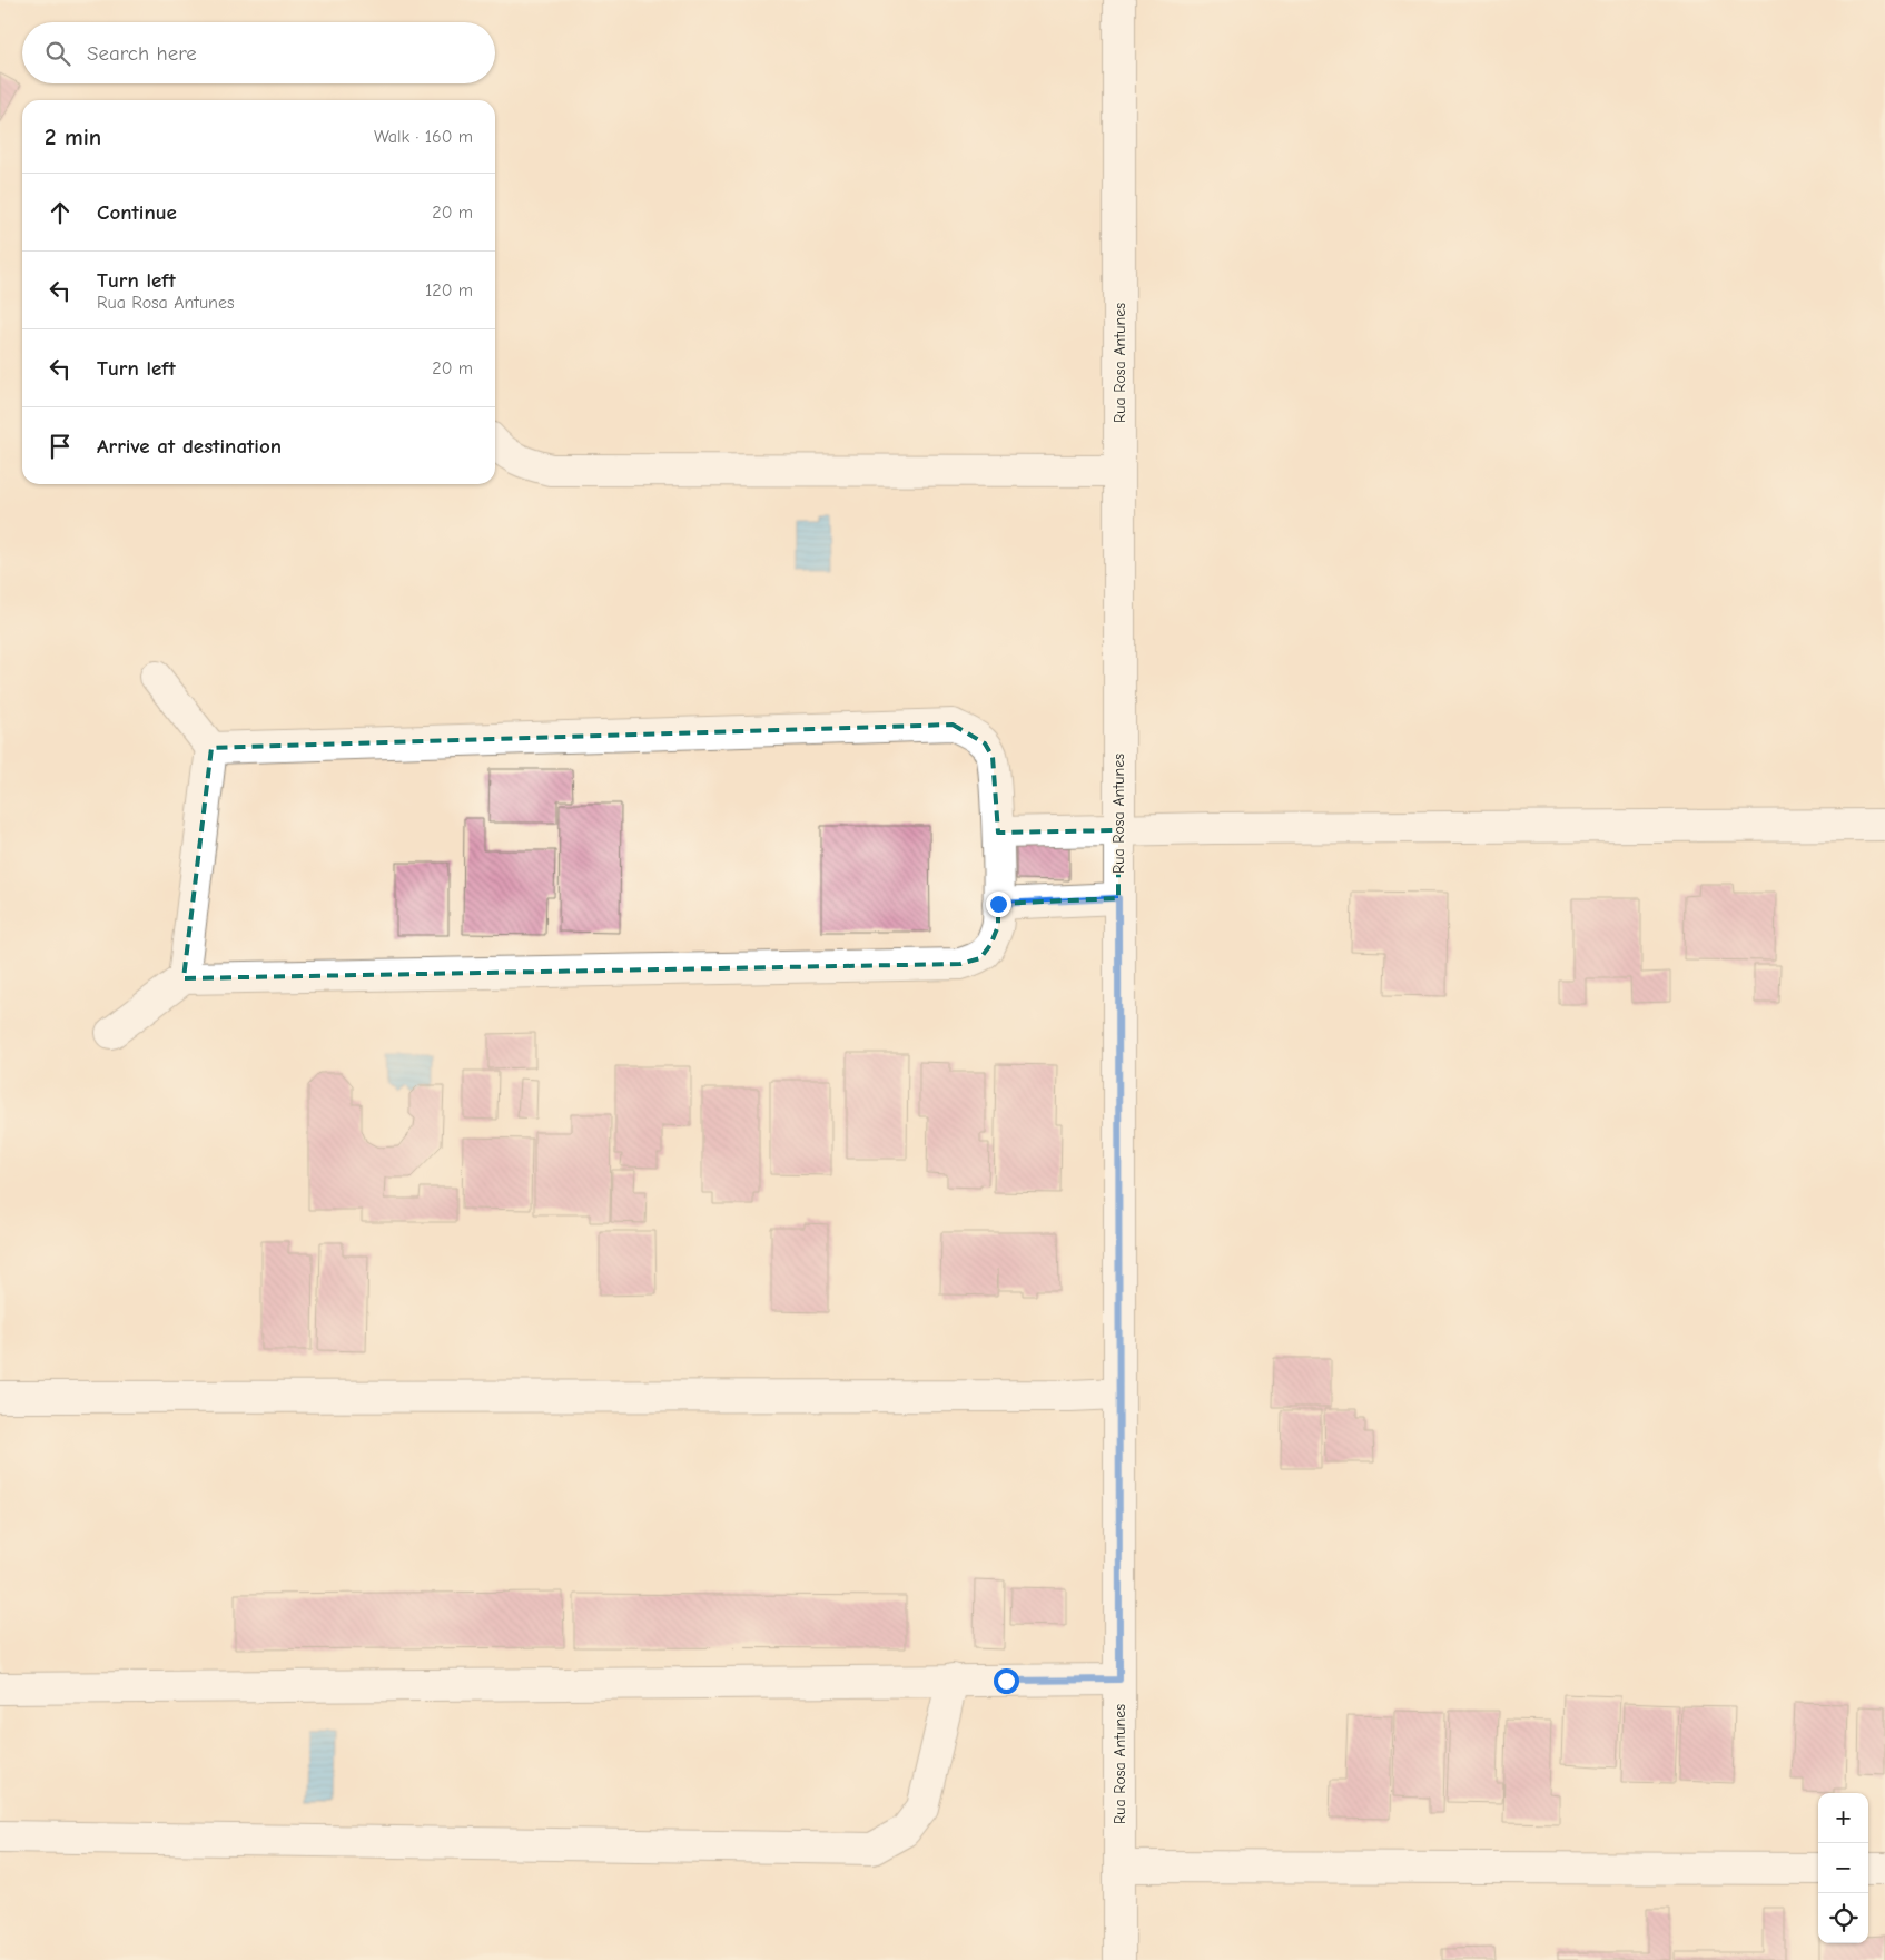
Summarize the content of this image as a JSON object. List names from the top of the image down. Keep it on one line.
{"streets":{"street":["Rua Rosa Antunes"]},"page":{"search":"Search here","heading":["2 min","Walk · 160 m"],"list":[["Continue","20 m"],["Turn left","Rua Rosa Antunes","120 m"],["Turn left","20 m"],"Arrive at destination"],"map_buttons":["+","−"]}}
